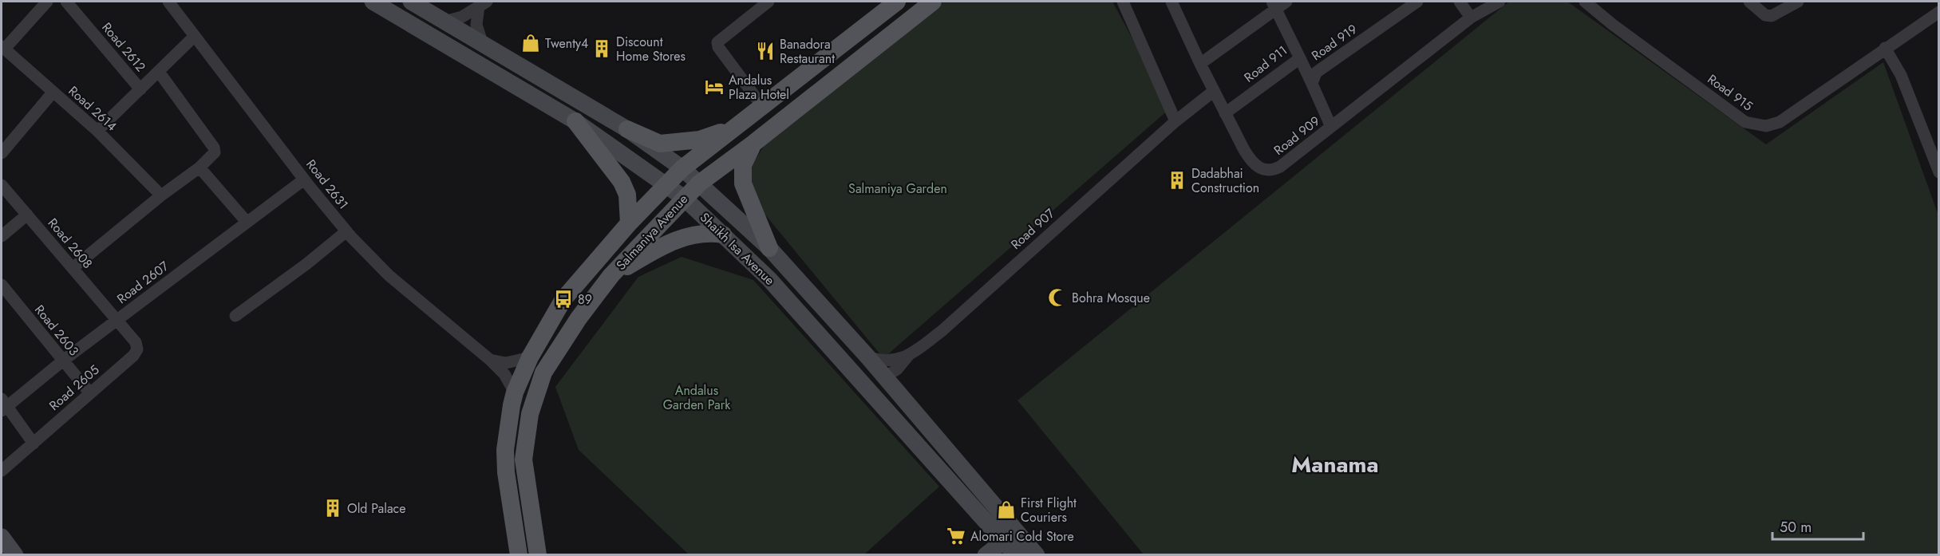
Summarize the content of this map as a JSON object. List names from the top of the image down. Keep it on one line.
{"streets":{"main road":["Salmaniya Avenue"],"street":["Road 919","Road 2612","Road 911","Road 915","Road 2614","Road 909","Road 2631","Road 907","Road 2608","Shaikh Isa Avenue","Road 2607","Road 2603","Road 2605"]},"crossings":[["Road 2612","Road 2614"],["Road 2612","Road 2631"],["Road 911","Road 909"],["Road 909","Road 907"],["Road 2631","Salmaniya Avenue"],["Road 2631","Road 2607"],["Road 907","Shaikh Isa Avenue"],["Salmaniya Avenue","Shaikh Isa Avenue"],["Road 2608","Road 2607"],["Road 2608","Road 2605"],["Road 2607","Road 2603"],["Road 2607","Road 2605"],["Road 2603","Road 2605"]],"districts":["Manama"],"parks":["Salmaniya Garden","Andalus Garden Park"],"places":{"shop":["Twenty4","First Flight Couriers"],"building":["Discount Home Stores","Dadabhai Construction","Old Palace"],"restaurant":["Banadora Restaurant"],"hotel":["Andalus Plaza Hotel"],"mosque":["Bohra Mosque"],"bus stop":["89"],"supermarket":["Alomari Cold Store"]},"scale_bar":"50 m"}
